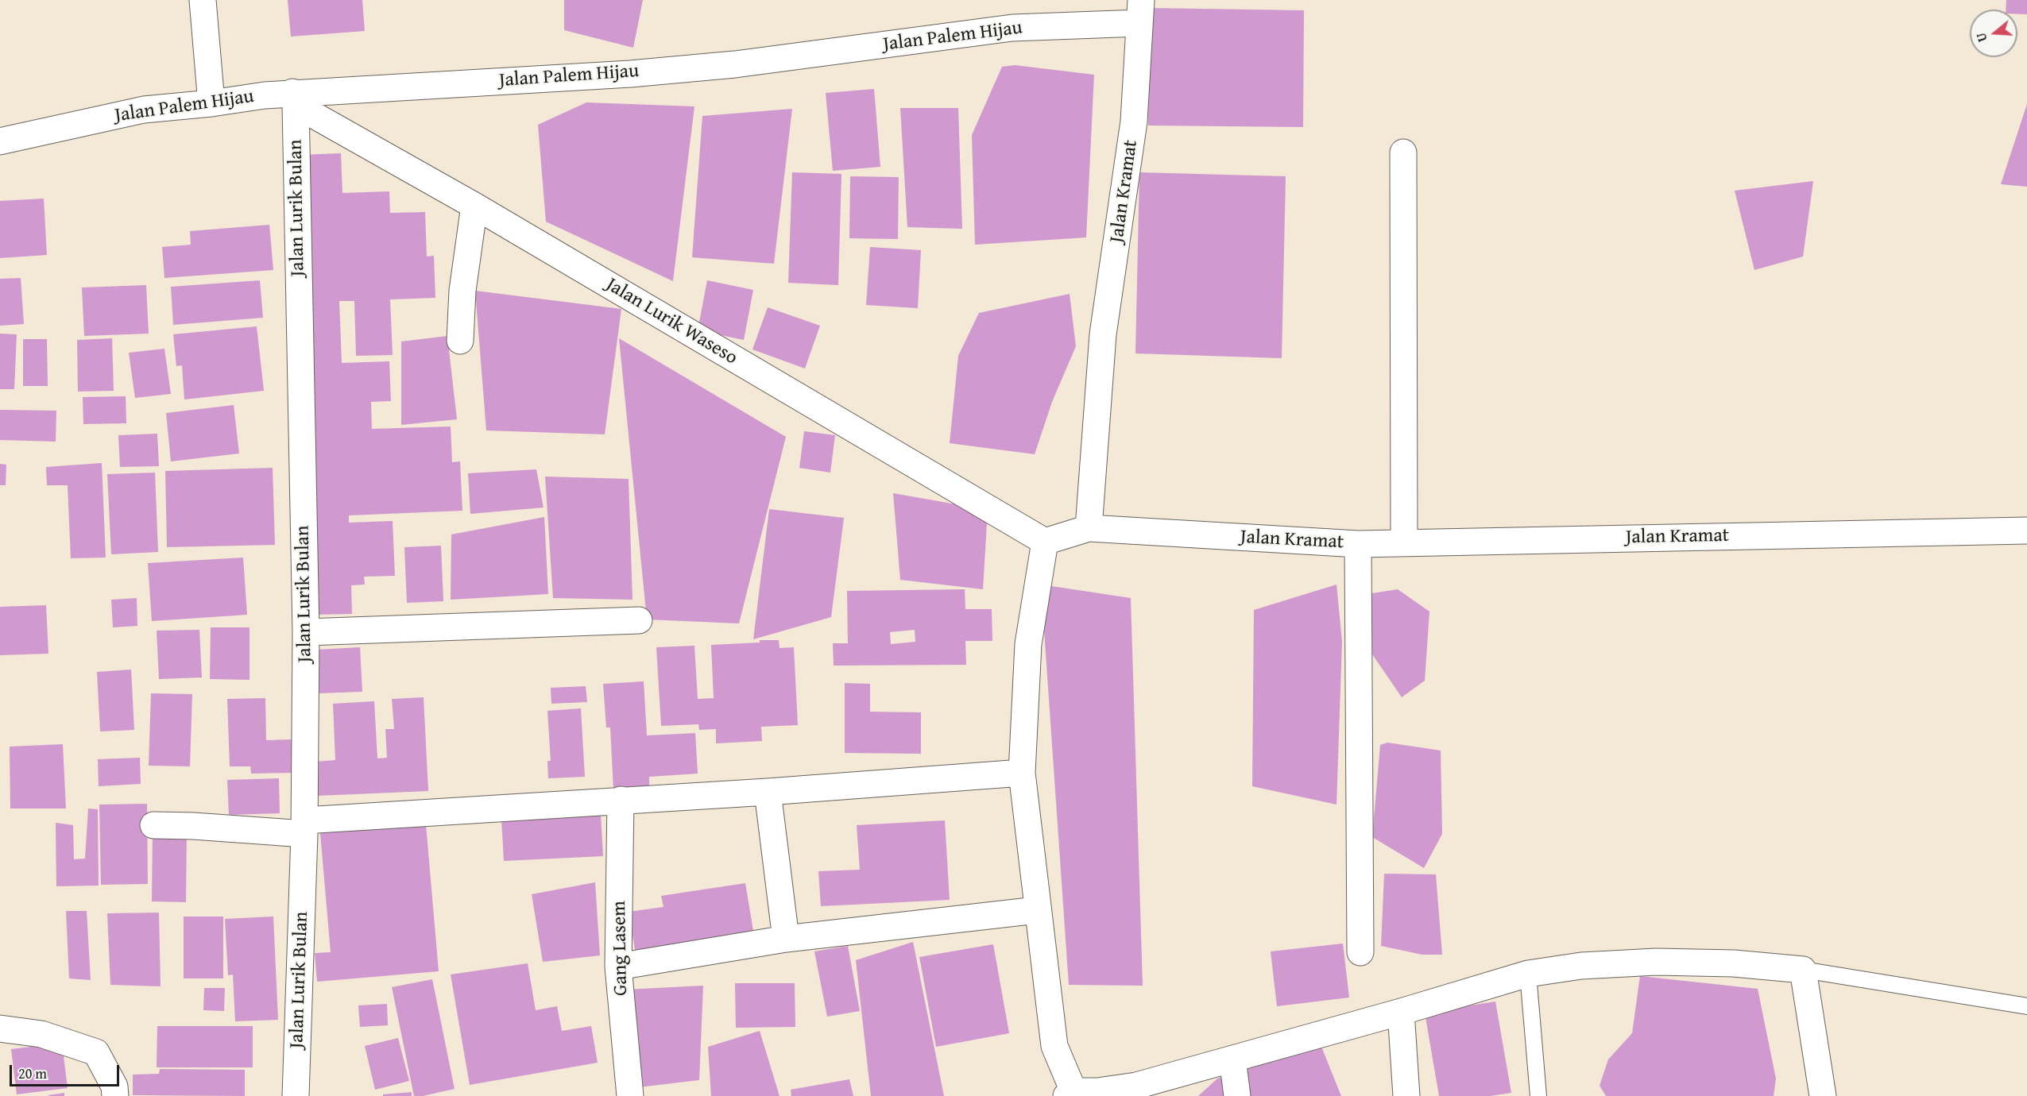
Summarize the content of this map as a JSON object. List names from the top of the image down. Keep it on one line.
{"streets":{"street":["Jalan Palem Hijau","Jalan Kramat","Jalan Lurik Bulan","Jalan Lurik Waseso","Gang Lasem"]},"crossings":[["Jalan Palem Hijau","Jalan Kramat"],["Jalan Palem Hijau","Jalan Lurik Bulan"],["Jalan Palem Hijau","Jalan Lurik Waseso"],["Jalan Lurik Bulan","Jalan Lurik Waseso"]],"scale_bar":"20 m","north":"left"}
